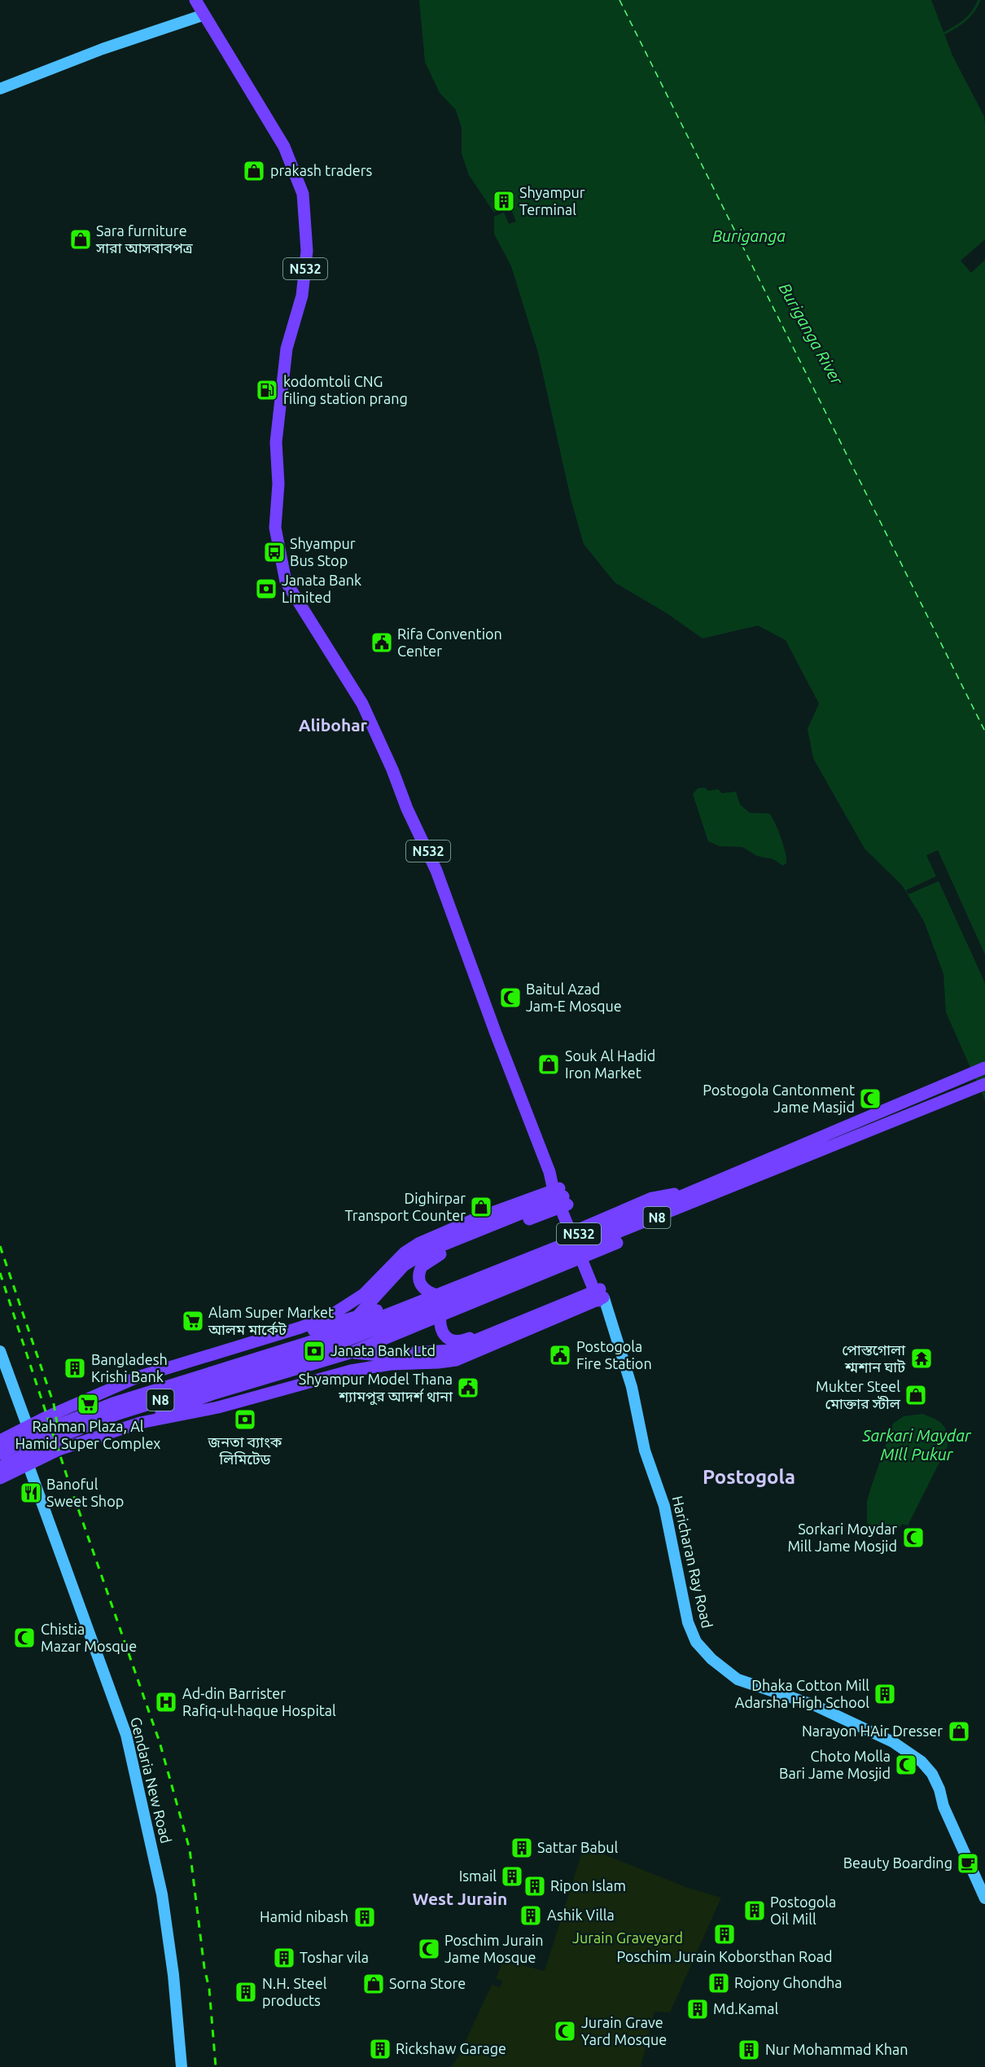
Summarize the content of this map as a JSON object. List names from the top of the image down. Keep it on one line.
{"streets":{"highway":["N532","N8"],"main road":["Haricharan Ray Road","Gendaria New Road"]},"crossings":[["N532","N8"],["N532","Haricharan Ray Road"],["N8","Haricharan Ray Road"],["N8","Gendaria New Road"]],"districts":["Alibohar","Postogola","West Jurain"],"water":["Buriganga","Buriganga River","Sarkari Maydar MIll Pukur"],"parks":["Jurain Graveyard"],"places":{"shop":["prakash traders","Sara furniture সারা আসবাবপত্র","Souk Al Hadid Iron Market","Dighirpar Transport Counter","Mukter Steel মোক্তার স্টীল","Narayon HAir Dresser","Sorna Store"],"building":["Shyampur Terminal","Bangladesh Krishi Bank","Dhaka Cotton Mill Adarsha High School","Sattar Babul","Ismail","Ripon Islam","Postogola Oil Mill","Ashik Villa","Hamid nibash","Poschim Jurain Koborsthan Road","Toshar vila","Rojony Ghondha","N.H. Steel products","Md.Kamal","Rickshaw Garage","Nur Mohammad Khan"],"fuel station":["kodomtoli CNG filing station prang"],"bus stop":["Shyampur Bus Stop"],"bank":["Janata Bank Limited","Janata Bank Ltd","জনতা ব্যাংক লিমিটেড"],"public building":["Rifa Convention Center","Postogola Fire Station","Shyampur Model Thana শ্যামপুর আদর্শ থানা"],"mosque":["Baitul Azad Jam-E Mosque","Postogola Cantonment Jame Masjid","Sorkari Moydar Mill Jame Mosjid","Chistia Mazar Mosque","Choto Molla Bari Jame Mosjid","Poschim Jurain Jame Mosque","Jurain Grave Yard Mosque"],"supermarket":["Alam Super Market আলম মার্কেট","Rahman Plaza, Al Hamid Super Complex"],"temple":["পোস্তগোলা শ্মশান ঘাট"],"restaurant":["Banoful Sweet Shop"],"hospital":["Ad-din Barrister Rafiq-ul-haque Hospital"],"cafe":["Beauty Boarding"]}}
